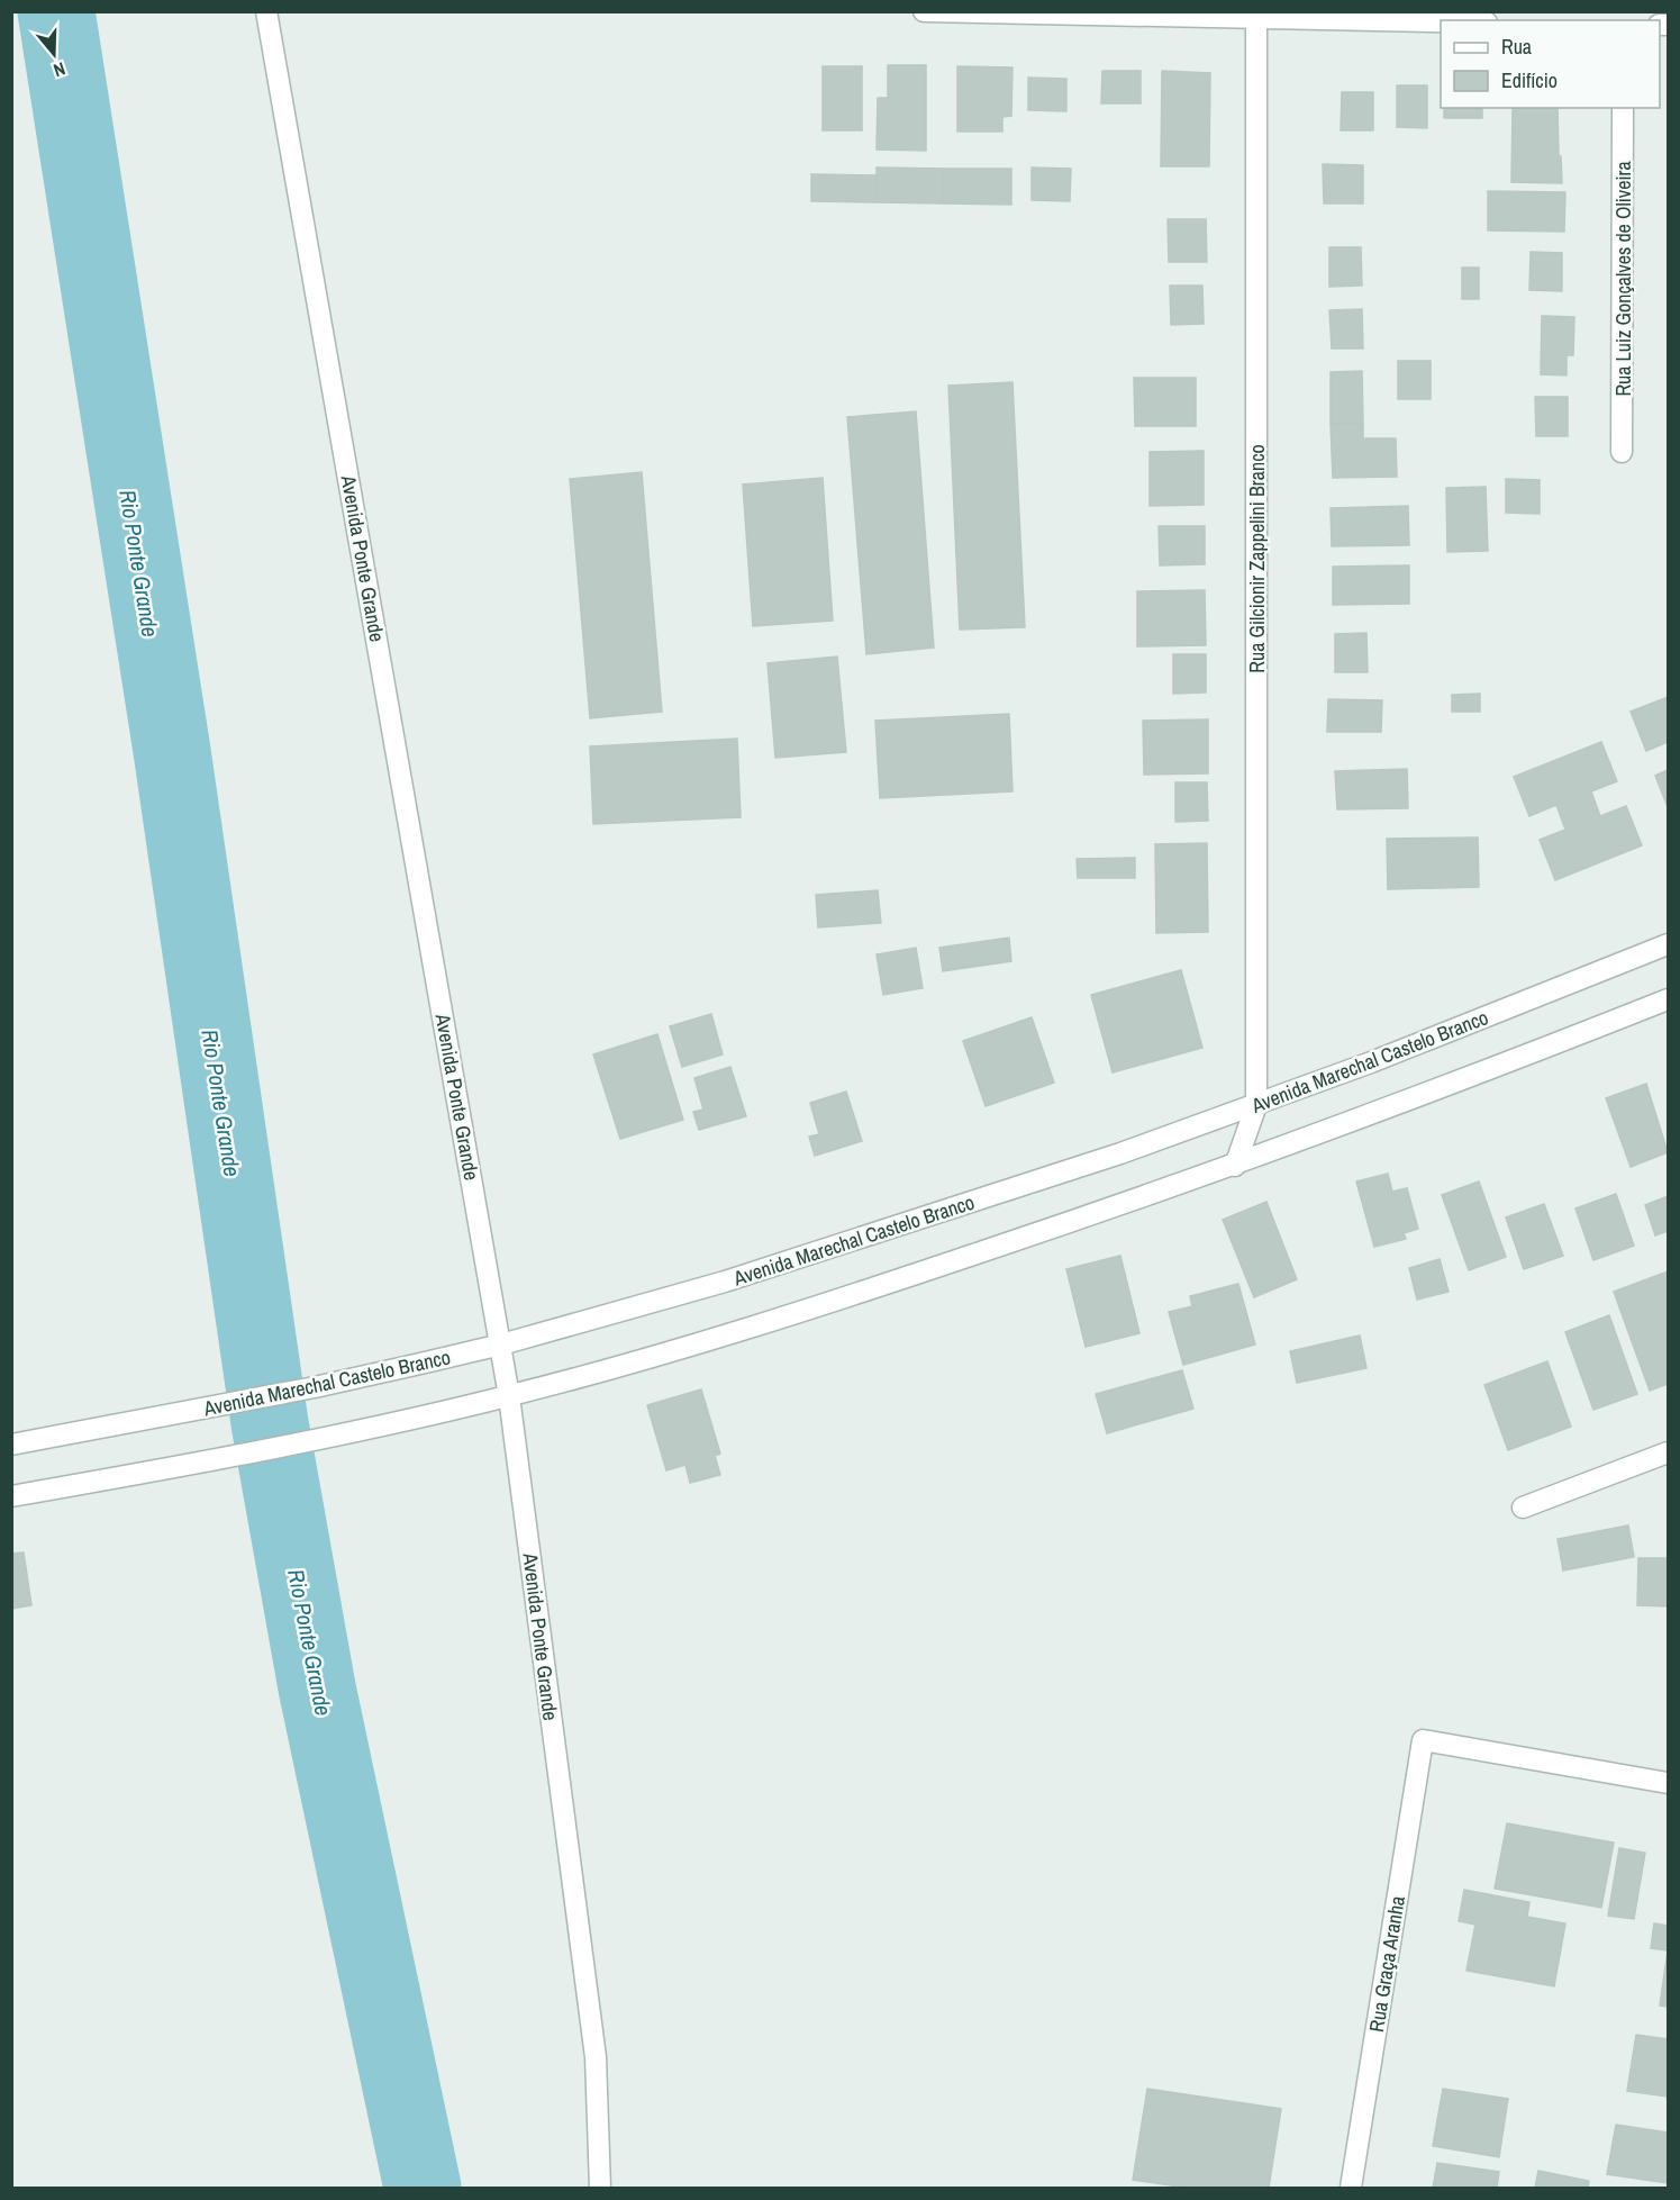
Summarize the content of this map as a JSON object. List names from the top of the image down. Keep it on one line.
{"streets":{"street":["Rua Luiz Gonçalves de Oliveira","Avenida Ponte Grande","Rua Gilcionir Zappelini Branco","Avenida Marechal Castelo Branco","Rua Graça Aranha"]},"crossings":[["Avenida Ponte Grande","Avenida Marechal Castelo Branco"],["Rua Gilcionir Zappelini Branco","Avenida Marechal Castelo Branco"]],"water":["Rio Ponte Grande"],"legend":["Rua","Edifício"],"north":"bottom"}
